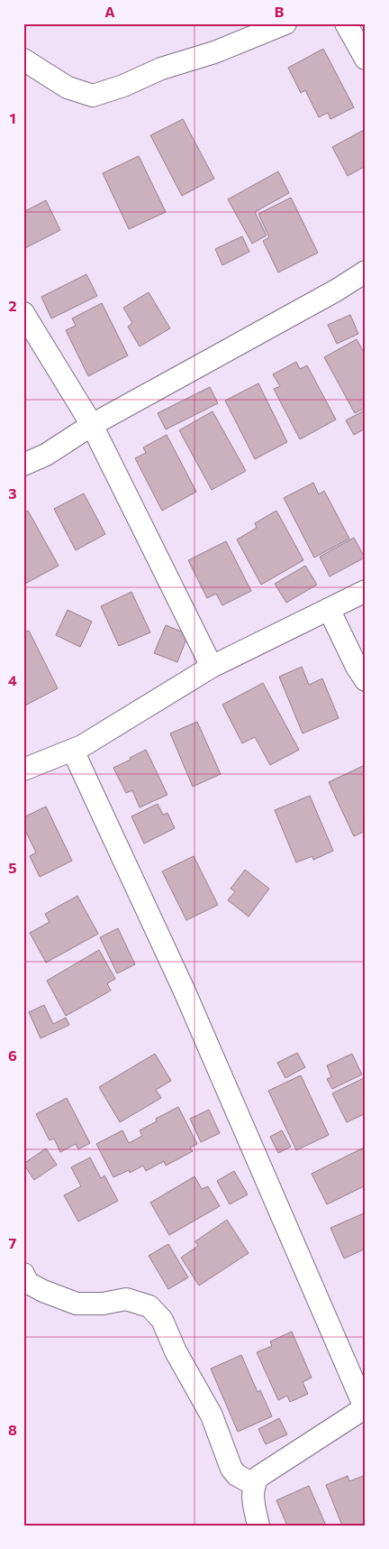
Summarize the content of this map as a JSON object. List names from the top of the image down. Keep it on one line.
{"grid":{"columns":["A","B"],"rows":["1","2","3","4","5","6","7","8"]}}
